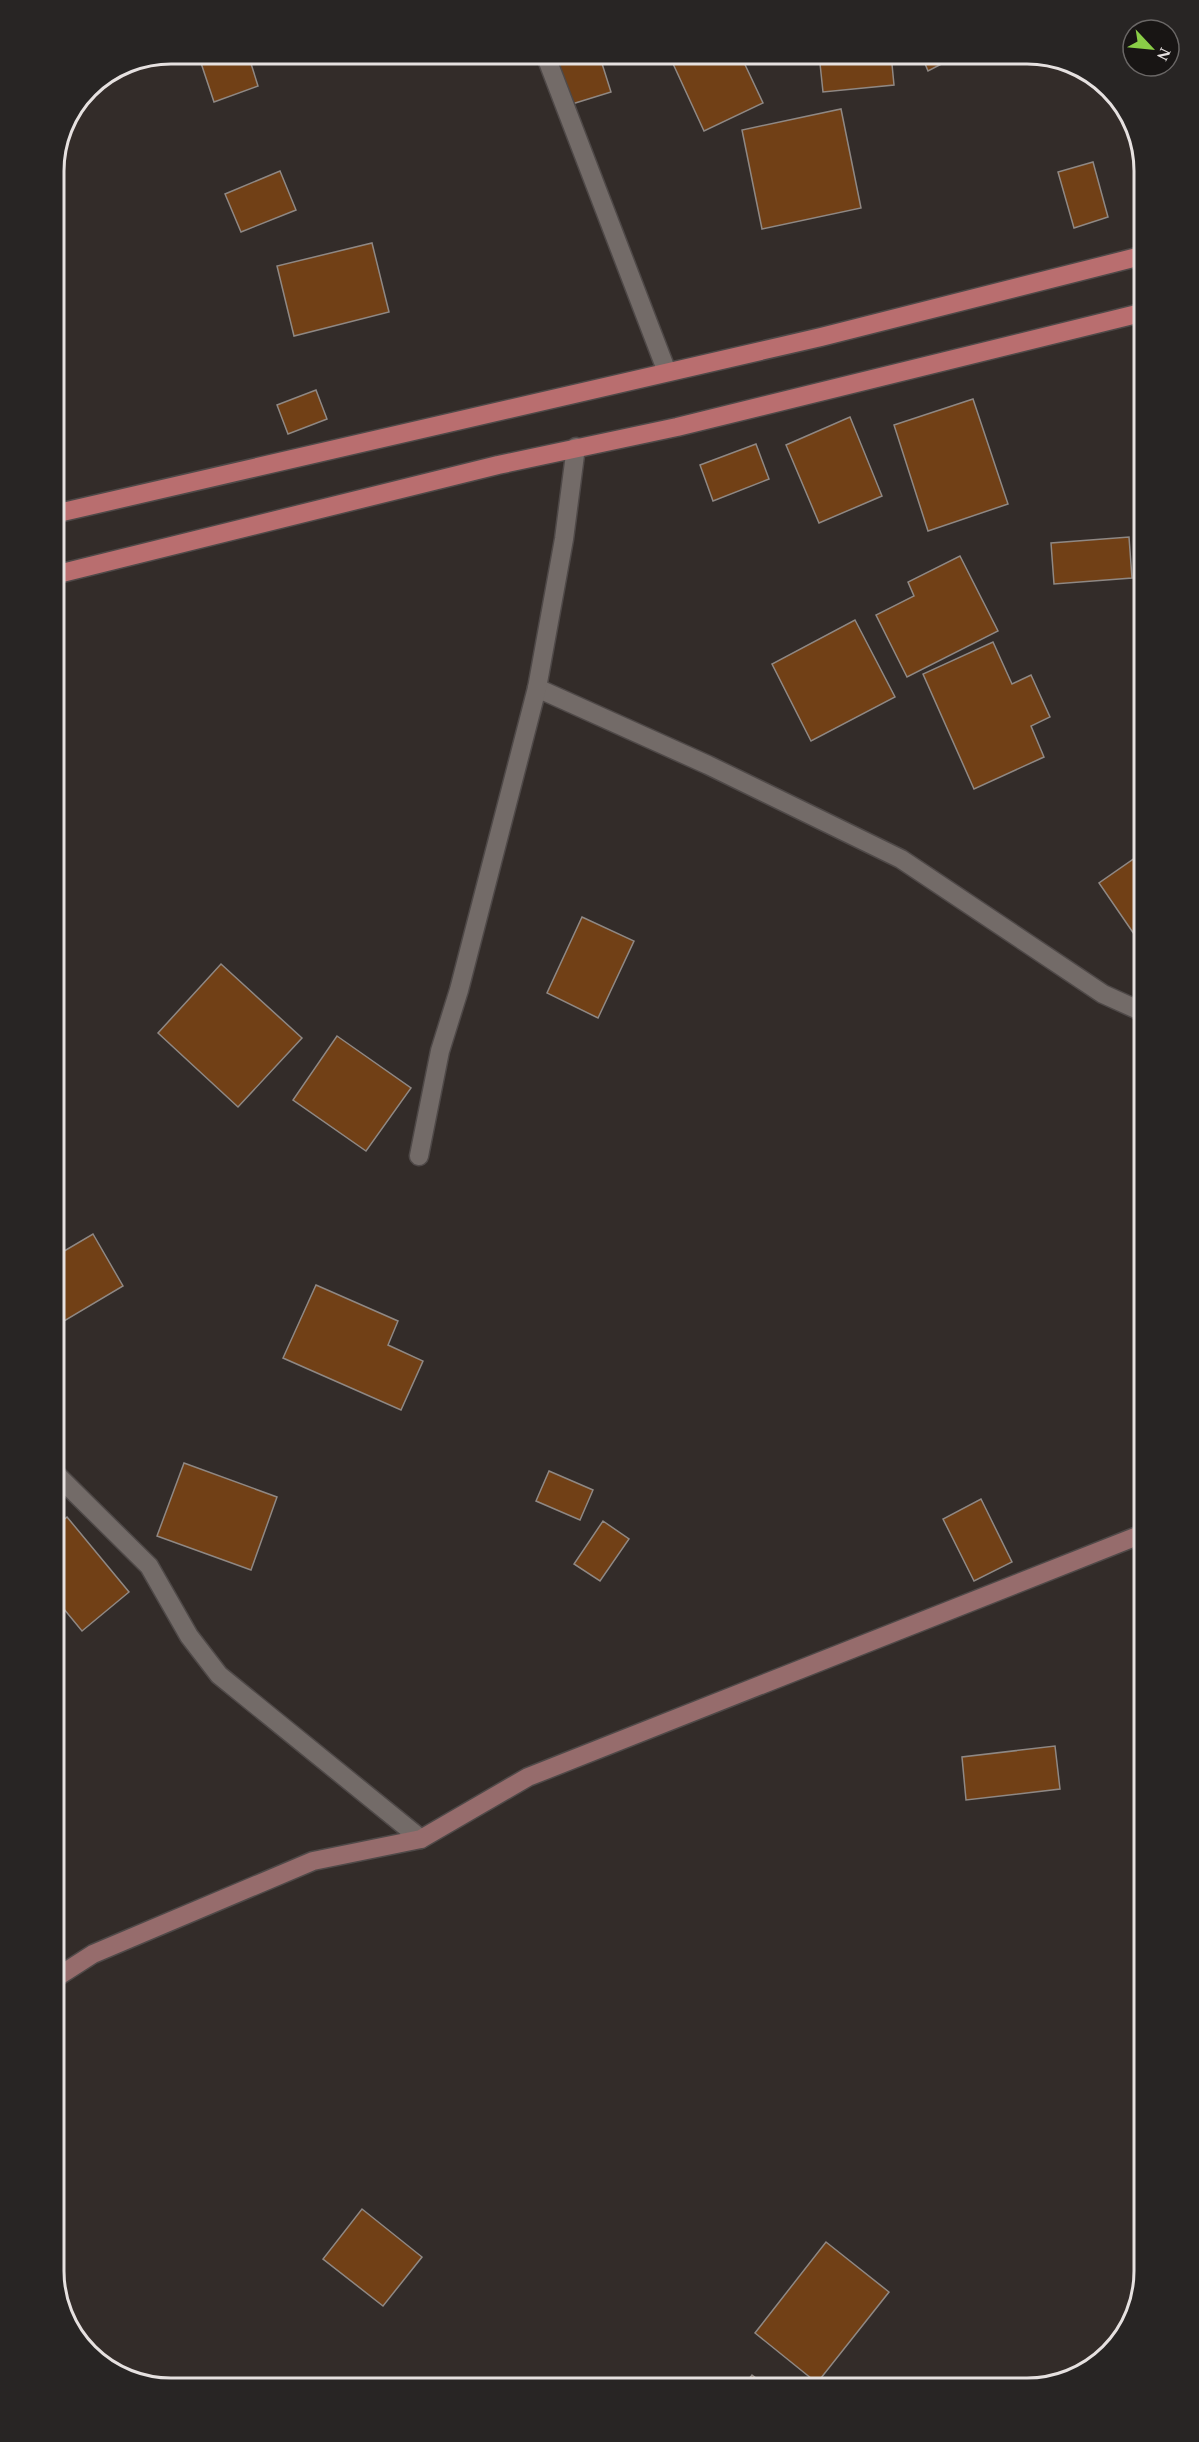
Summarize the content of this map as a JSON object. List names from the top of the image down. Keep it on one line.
{"north":"bottom right"}
